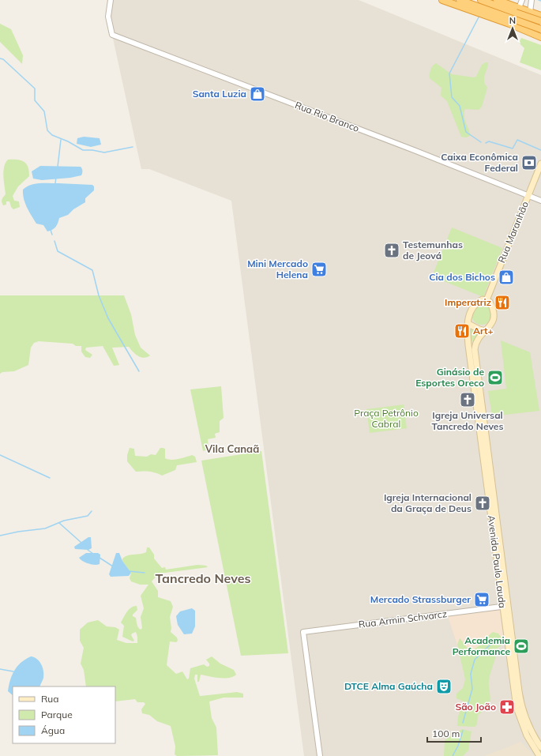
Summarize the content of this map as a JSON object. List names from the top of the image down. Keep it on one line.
{"streets":{"main road":["Rua Maranhão","Avenida Paulo Lauda"],"street":["Rua Rio Branco","Rua Armin Schvarcz"]},"crossings":[["Rua Rio Branco","Rua Maranhão"],["Rua Maranhão","Avenida Paulo Lauda"],["Avenida Paulo Lauda","Rua Armin Schvarcz"]],"districts":["Vila Canaã","Tancredo Neves"],"parks":["Praça Petrônio Cabral"],"places":{"shop":["Santa Luzia","Cia dos Bichos"],"bank":["Caixa Econômica Federal"],"church":["Testemunhas de Jeová","Igreja Universal Tancredo Neves","Igreja Internacional da Graça de Deus"],"supermarket":["Mini Mercado Helena","Mercado Strassburger"],"restaurant":["Imperatriz","Art+"],"sports":["Ginásio de Esportes Oreco","Academia Performance"],"theatre":["DTCE Alma Gaúcha"],"pharmacy":["São João"]},"legend":["Rua","Parque","Água"],"scale_bar":"100 m","north":"top"}
